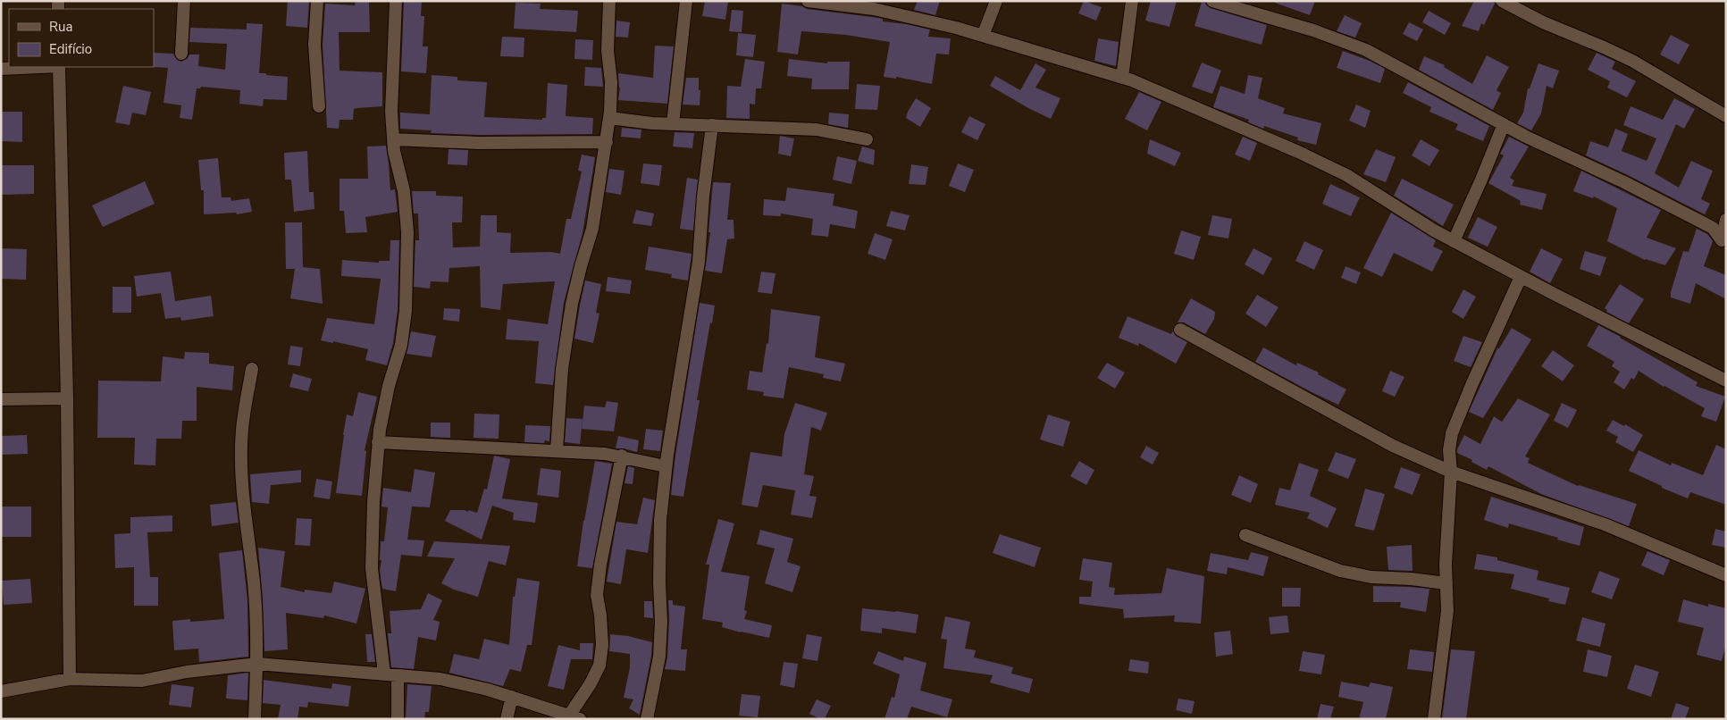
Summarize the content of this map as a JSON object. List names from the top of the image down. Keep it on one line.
{"legend":["Rua","Edifício"]}
